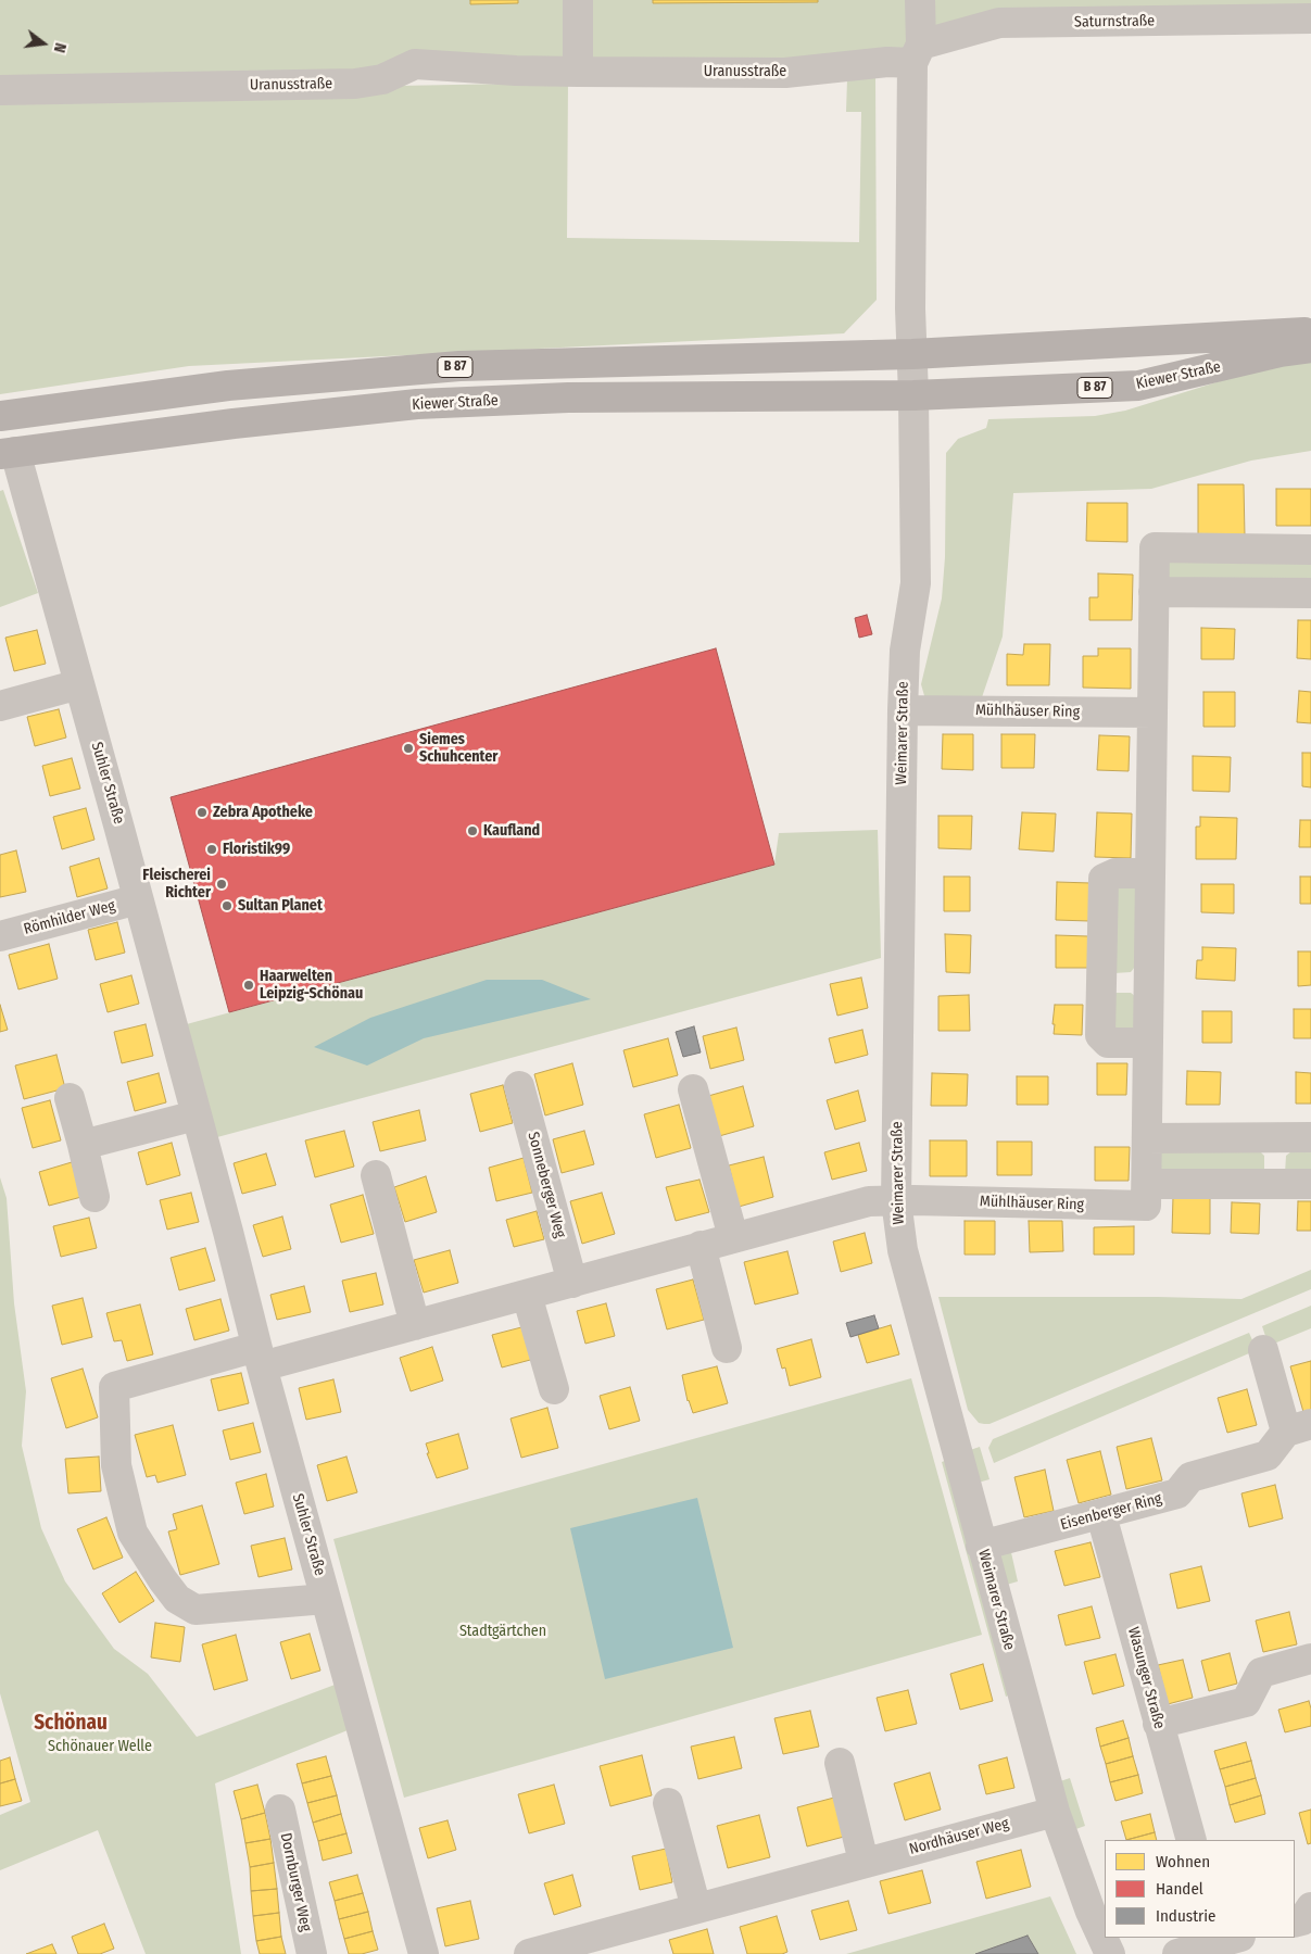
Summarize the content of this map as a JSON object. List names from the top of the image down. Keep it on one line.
{"streets":{"main road":["B 87","Kiewer Straße"],"street":["Saturnstraße","Uranusstraße","Mühlhäuser Ring","Weimarer Straße","Suhler Straße","Römhilder Weg","Sonneberger Weg","Eisenberger Ring","Wasunger Straße","Nordhäuser Weg","Dornburger Weg"]},"crossings":[["Saturnstraße","Uranusstraße"],["Kiewer Straße","Weimarer Straße"],["Kiewer Straße","Suhler Straße"],["Mühlhäuser Ring","Weimarer Straße"],["Weimarer Straße","Eisenberger Ring"],["Weimarer Straße","Nordhäuser Weg"],["Suhler Straße","Römhilder Weg"],["Eisenberger Ring","Wasunger Straße"]],"districts":["Schönau"],"parks":["Stadtgärtchen","Schönauer Welle"],"places":["Siemes Schuhcenter","Zebra Apotheke","Kaufland","Floristik99","Fleischerei Richter","Sultan Planet","Haarwelten Leipzig-Schönau"],"legend":["Wohnen","Handel","Industrie"],"north":"right"}
